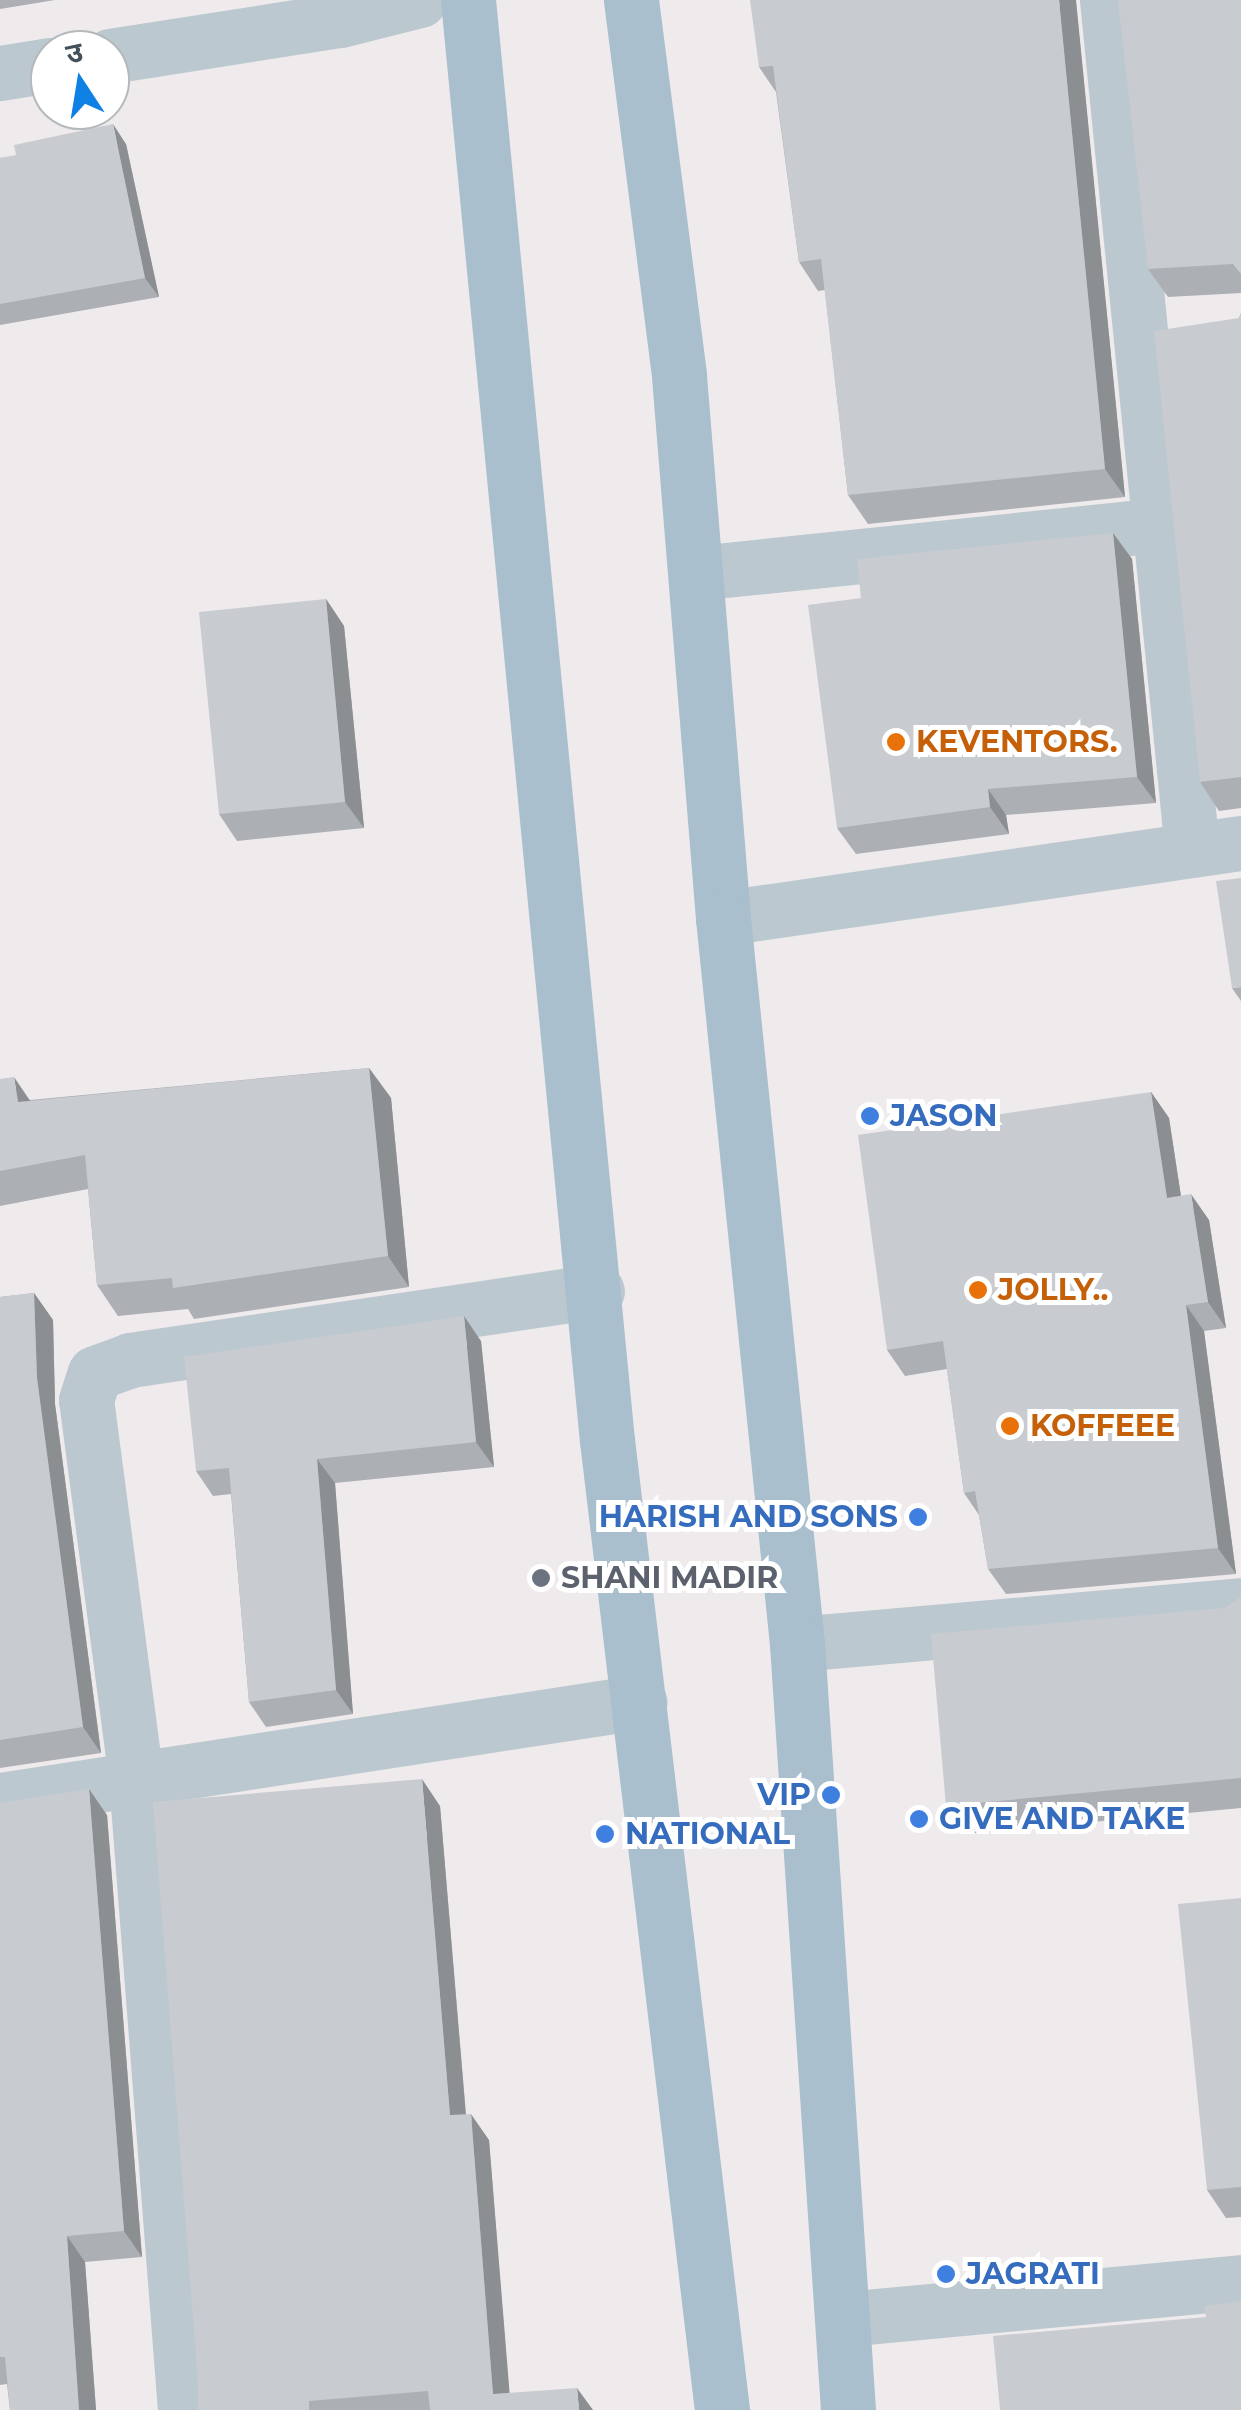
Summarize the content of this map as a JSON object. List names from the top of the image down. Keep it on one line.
{"places":["KEVENTORS.","JASON","JOLLY..","KOFFEEE","HARISH AND SONS","SHANI MADIR","VIP","GIVE AND TAKE","NATIONAL","JAGRATI"],"north":"top"}
